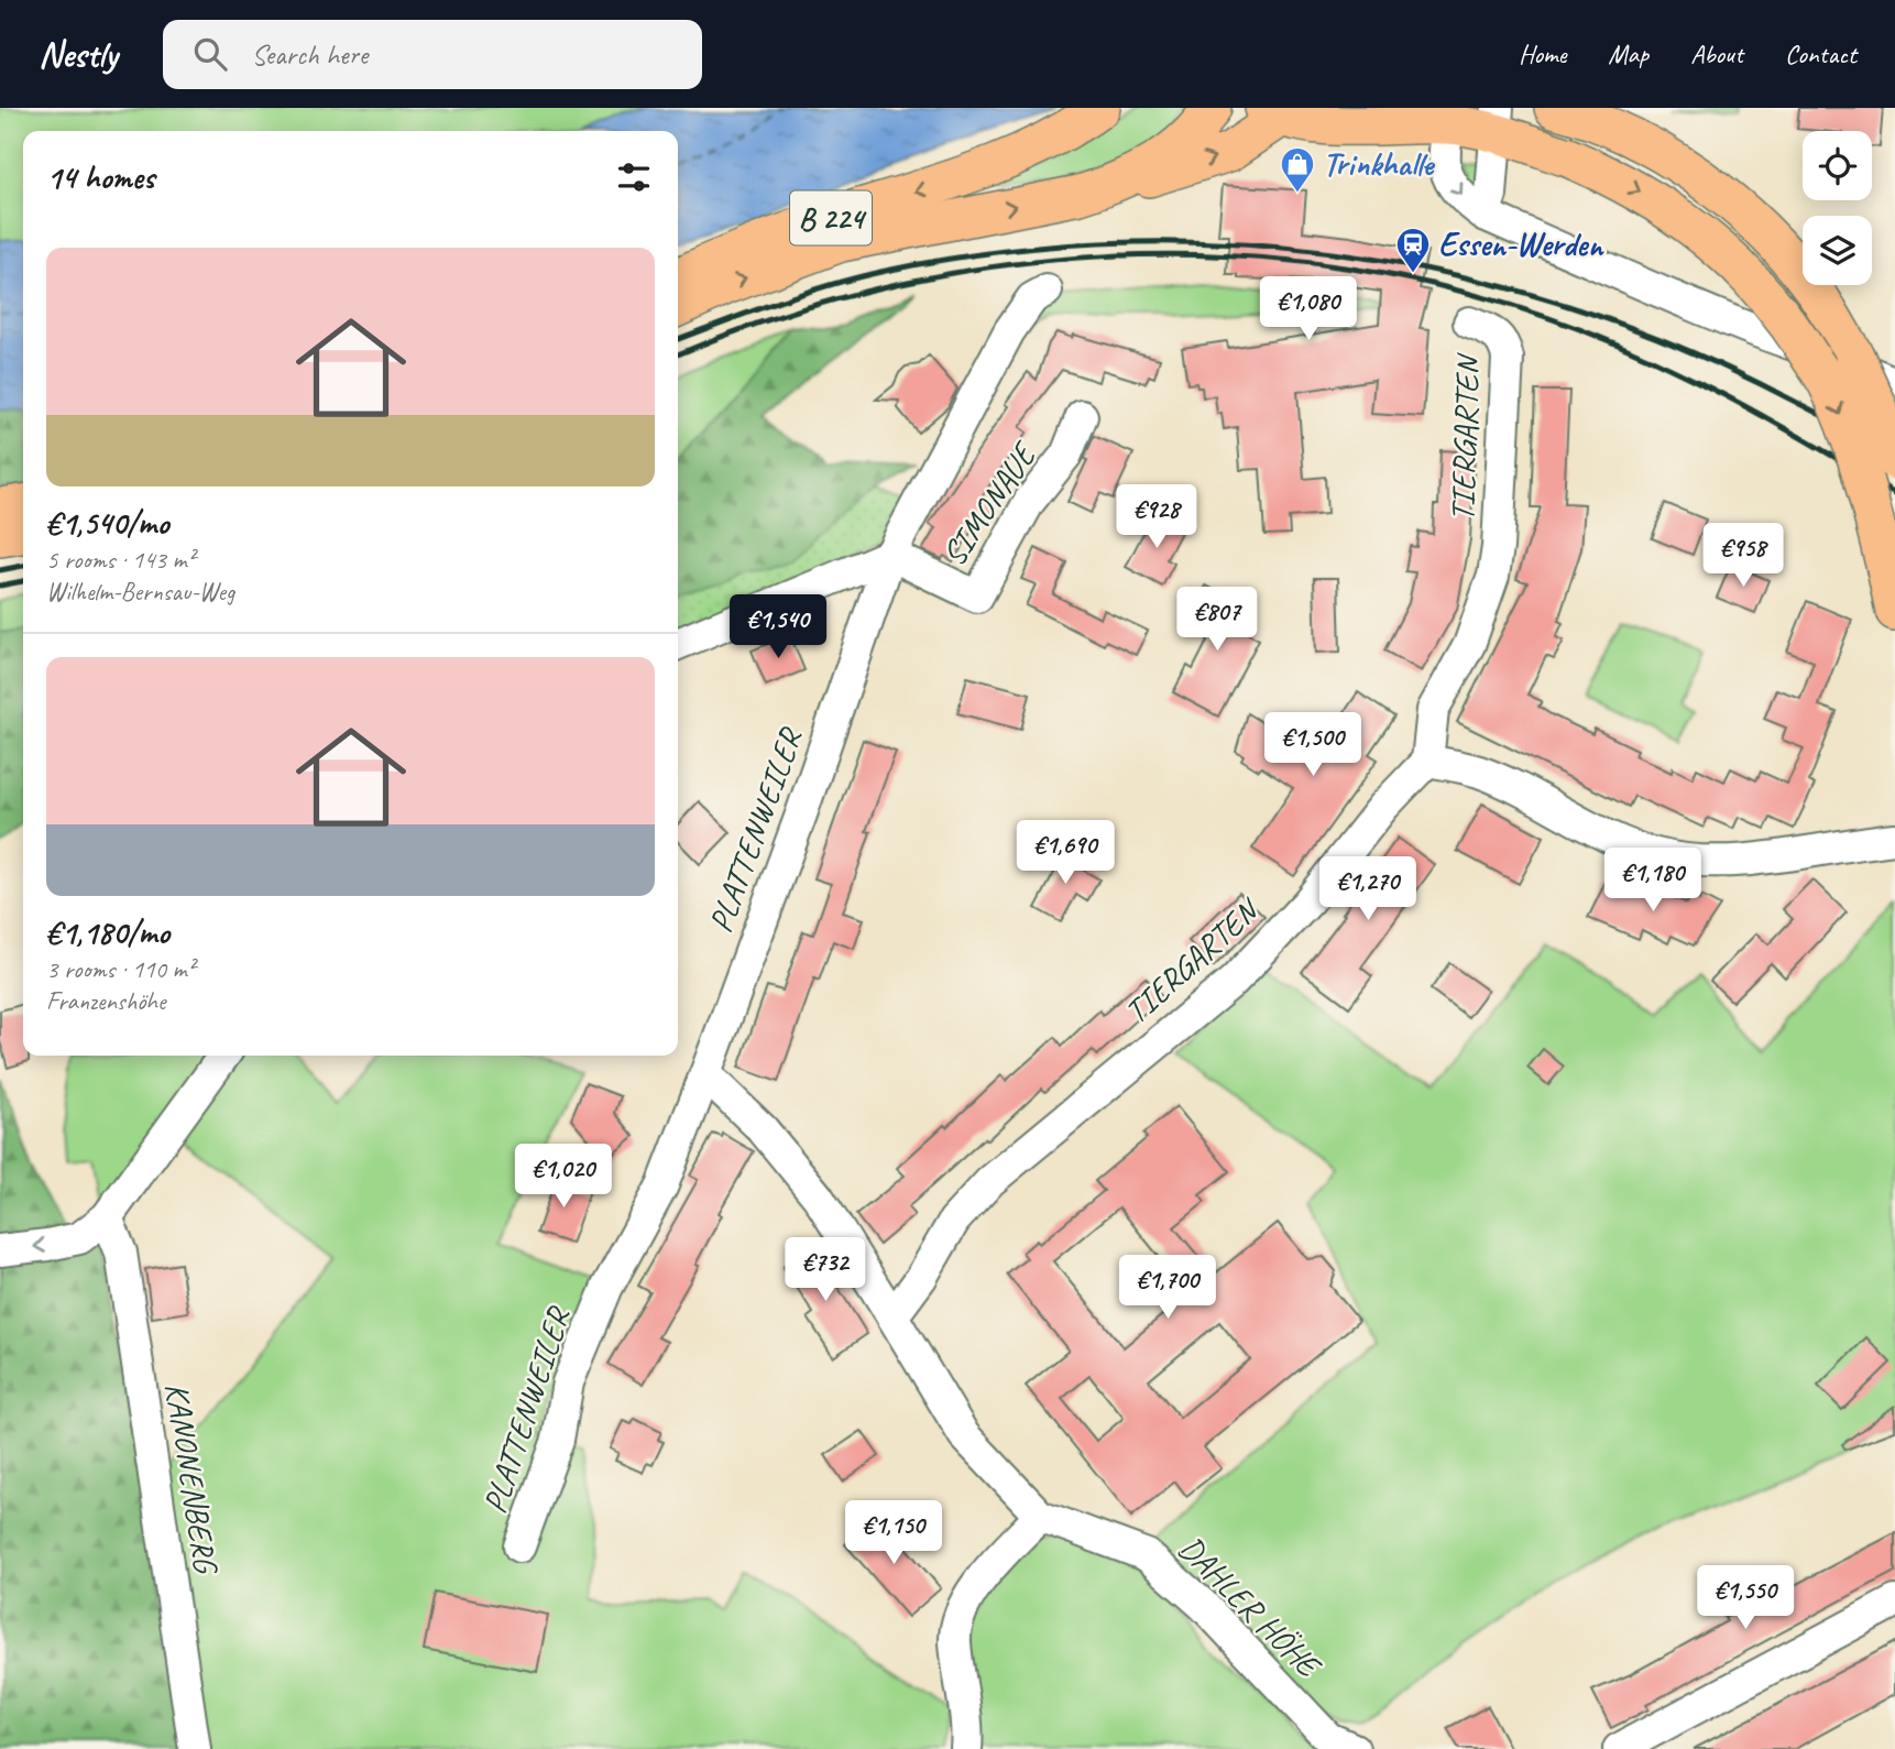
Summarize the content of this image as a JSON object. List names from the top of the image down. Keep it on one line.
{"streets":{"main road":["B 224"],"street":["TIERGARTEN","SIMONAUE","PLATTENWEILER","KANONENBERG","DAHLER HÖHE"]},"crossings":[["TIERGARTEN","DAHLER HÖHE"],["SIMONAUE","PLATTENWEILER"],["PLATTENWEILER","DAHLER HÖHE"]],"places":{"shop":["Trinkhalle"],"station":["Essen-Werden"]},"page":{"header":"Nestly","search":"Search here","nav":["Home","Map","About","Contact"],"heading":"14 homes","list":[{"name":"€1,540/mo","note":"5 rooms · 143 m² · Wilhelm-Bernsau-Weg"},{"name":"€1,180/mo","note":"3 rooms · 110 m² · Franzenshöhe"}],"price":["€1,080","€928","€958","€807","€1,540","€1,500","€1,690","€1,180","€1,270","€1,020","€732","€1,700","€1,150","€1,550"]}}
